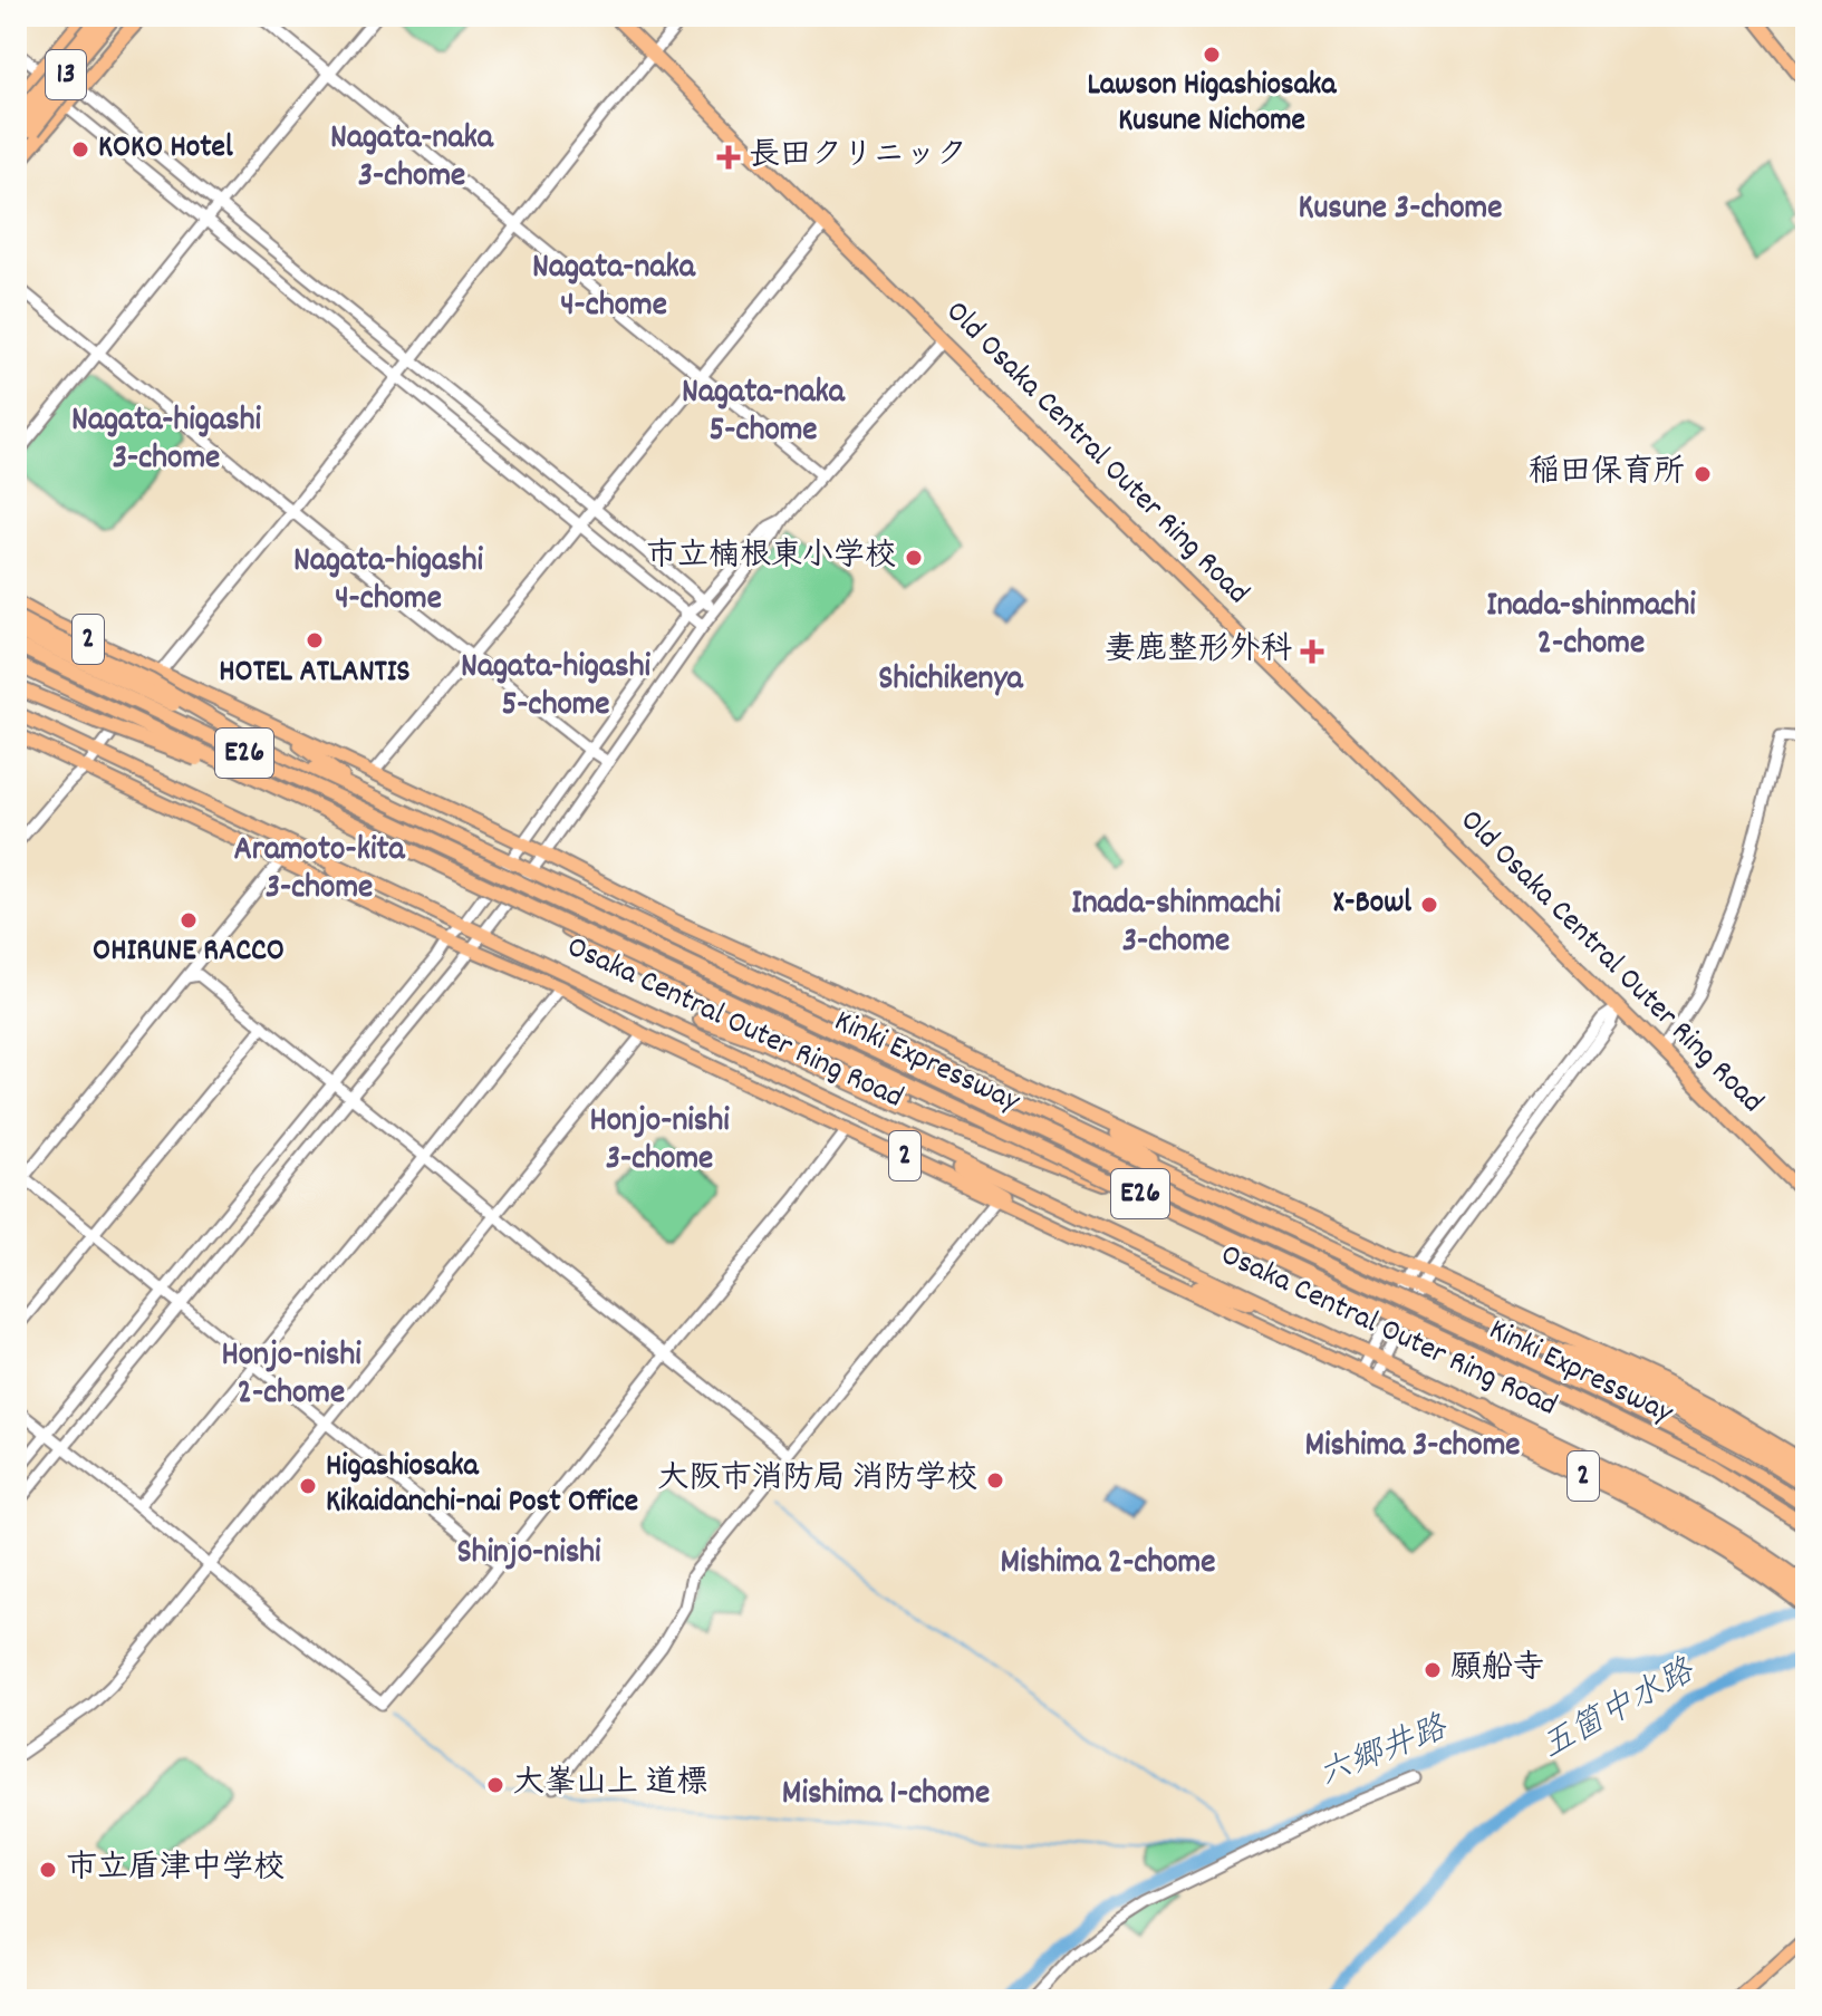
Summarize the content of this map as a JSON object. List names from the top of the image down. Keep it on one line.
{"streets":{"highway":["13","E26","Kinki Expressway"],"main road":["Old Osaka Central Outer Ring Road","2","Osaka Central Outer Ring Road"]},"districts":["Nagata-naka 3-chome","Kusune 3-chome","Nagata-naka 4-chome","Nagata-naka 5-chome","Nagata-higashi 3-chome","Nagata-higashi 4-chome","Inada-shinmachi 2-chome","Nagata-higashi 5-chome","Shichikenya","Aramoto-kita 3-chome","Inada-shinmachi 3-chome","Honjo-nishi 3-chome","Honjo-nishi 2-chome","Mishima 3-chome","Shinjo-nishi","Mishima 2-chome","Mishima 1-chome"],"water":["五箇中水路","六郷井路"],"places":{"other":["Lawson Higashiosaka Kusune Nichome","KOKO Hotel","稲田保育所","市立楠根東小学校","HOTEL ATLANTIS","X-Bowl","OHIRUNE RACCO","大阪市消防局 消防学校","Higashiosaka Kikaidanchi-nai Post Office","願船寺","大峯山上 道標","市立盾津中学校"],"health":["長田クリニック","妻鹿整形外科"]}}
